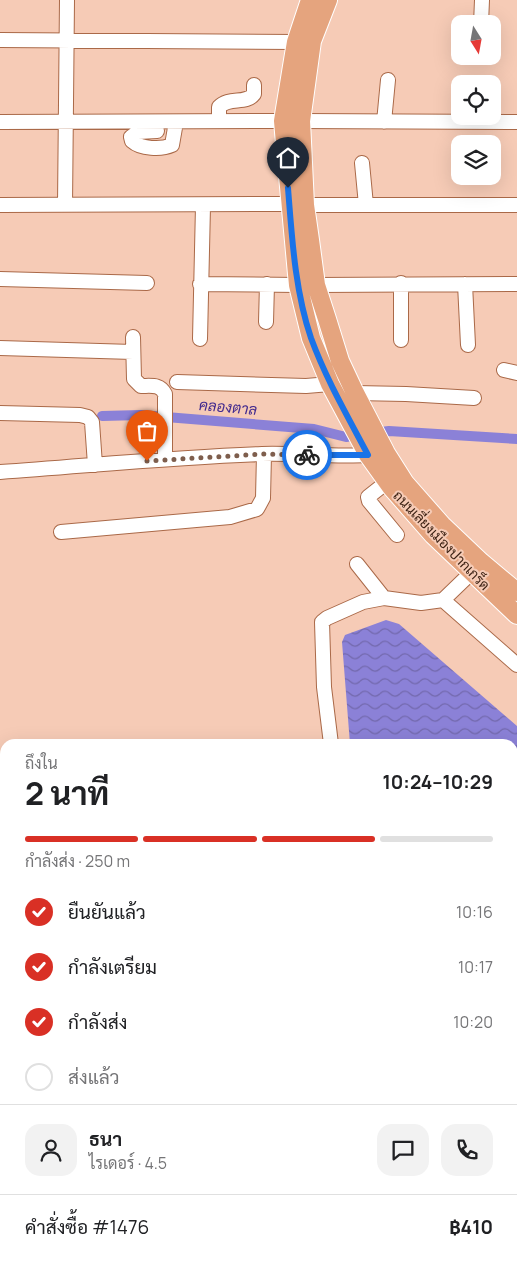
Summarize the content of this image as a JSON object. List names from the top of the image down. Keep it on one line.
{"streets":{"main road":["ถนนเลี่ยงเมืองปากเกร็ด"]},"water":["คลองตาล"],"north":"bottom","page":{"heading":["2 นาที","ถึงใน","10:24–10:29"],"panel":["ธนา","ไรเดอร์ · 4.5","คำสั่งซื้อ #1476","฿410"],"bar":"กำลังส่ง · 250 m","list":[["ยืนยันแล้ว","10:16"],["กำลังเตรียม","10:17"],["กำลังส่ง","10:20"],"ส่งแล้ว"]}}
